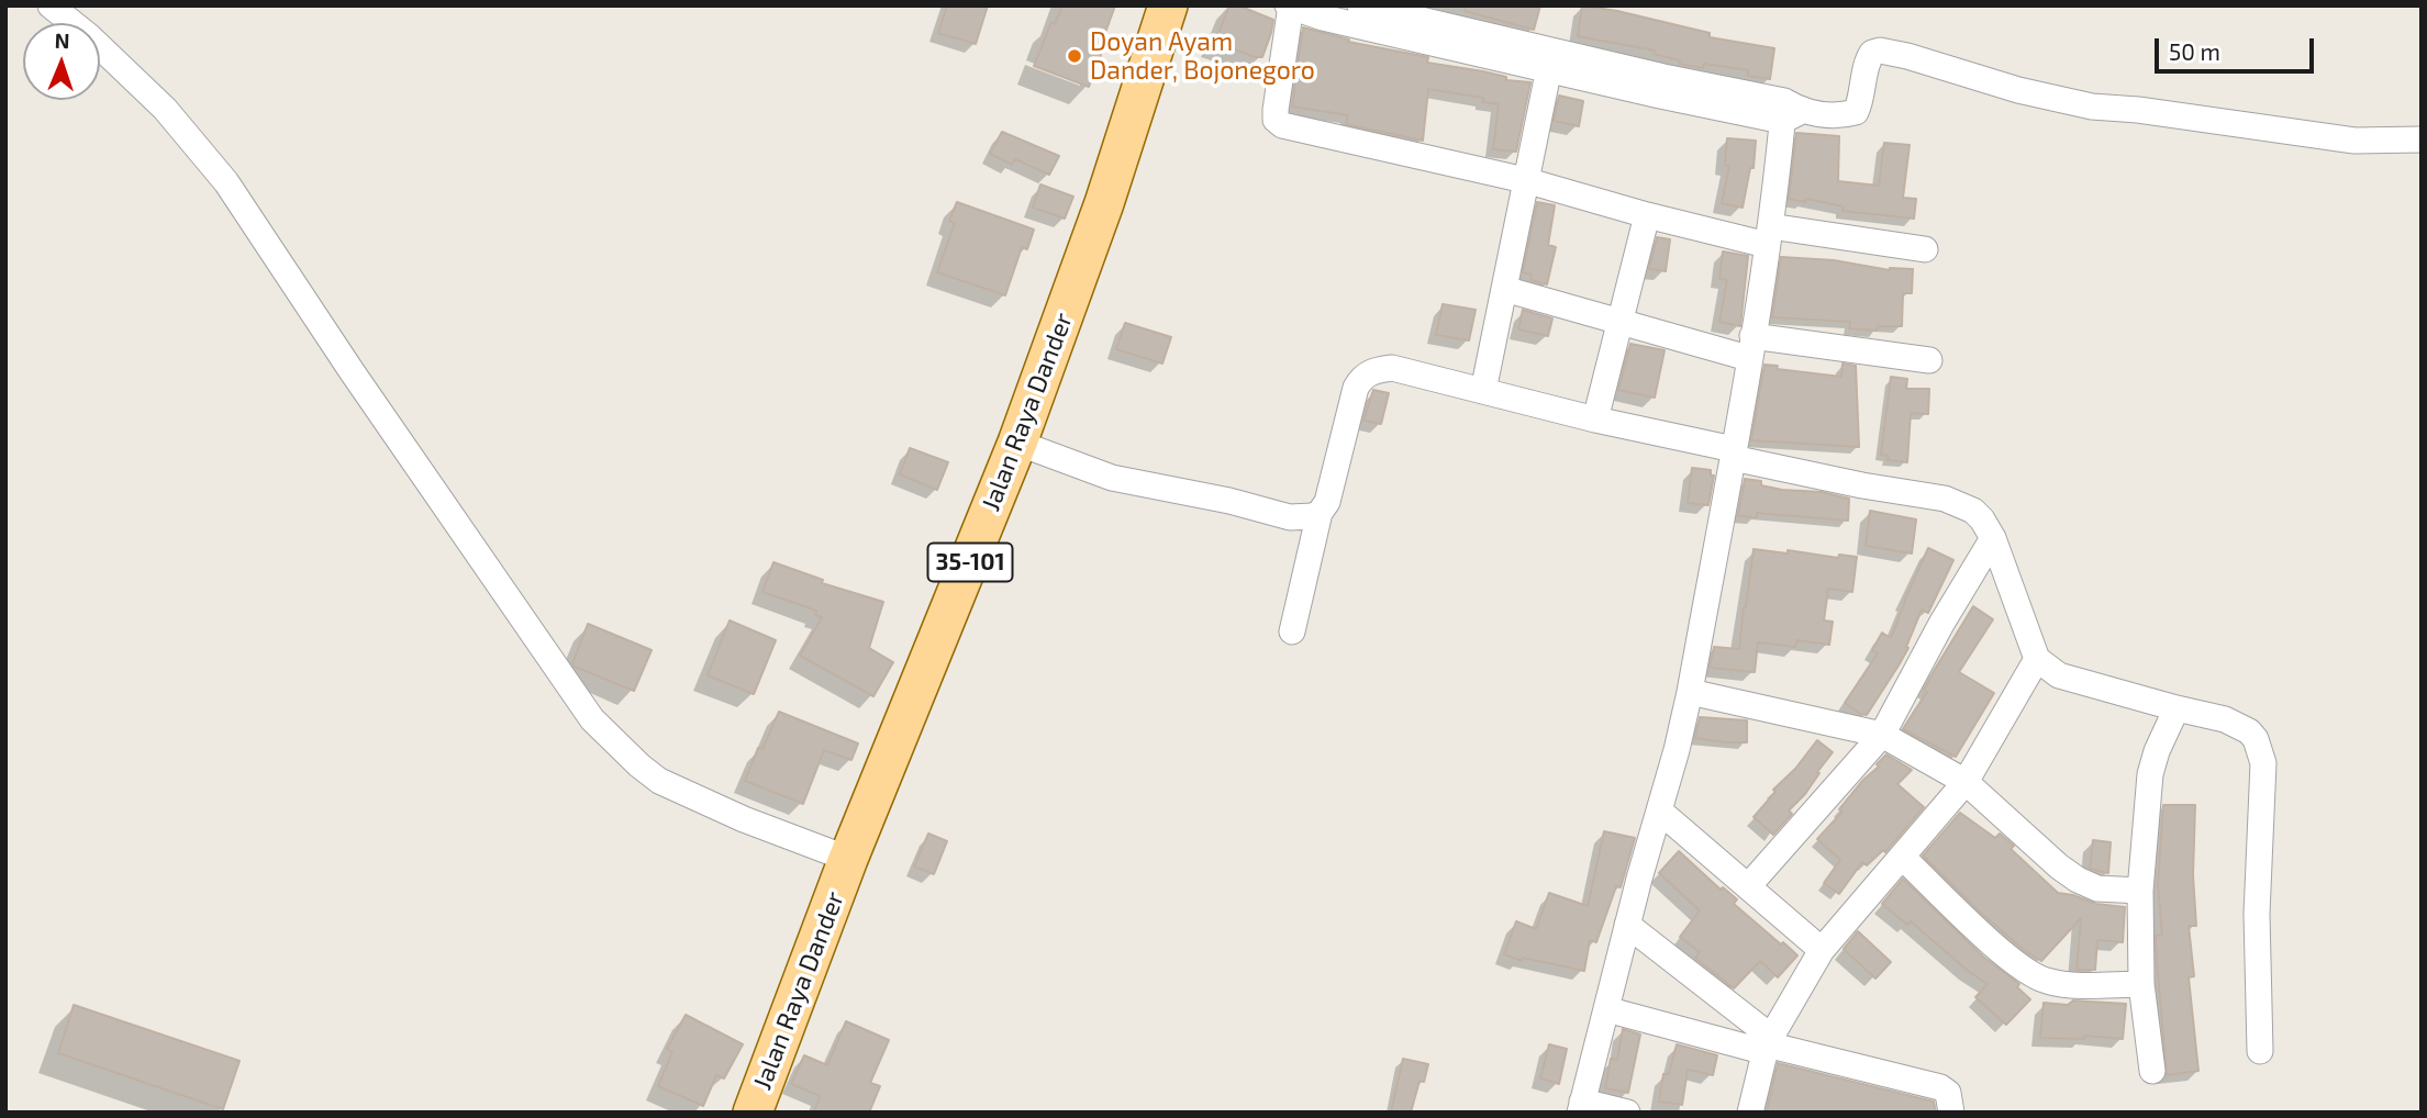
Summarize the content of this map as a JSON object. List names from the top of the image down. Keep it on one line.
{"streets":{"main road":["Jalan Raya Dander","35-101"]},"places":["Doyan Ayam Dander, Bojonegoro"],"scale_bar":"50 m","north":"top"}
